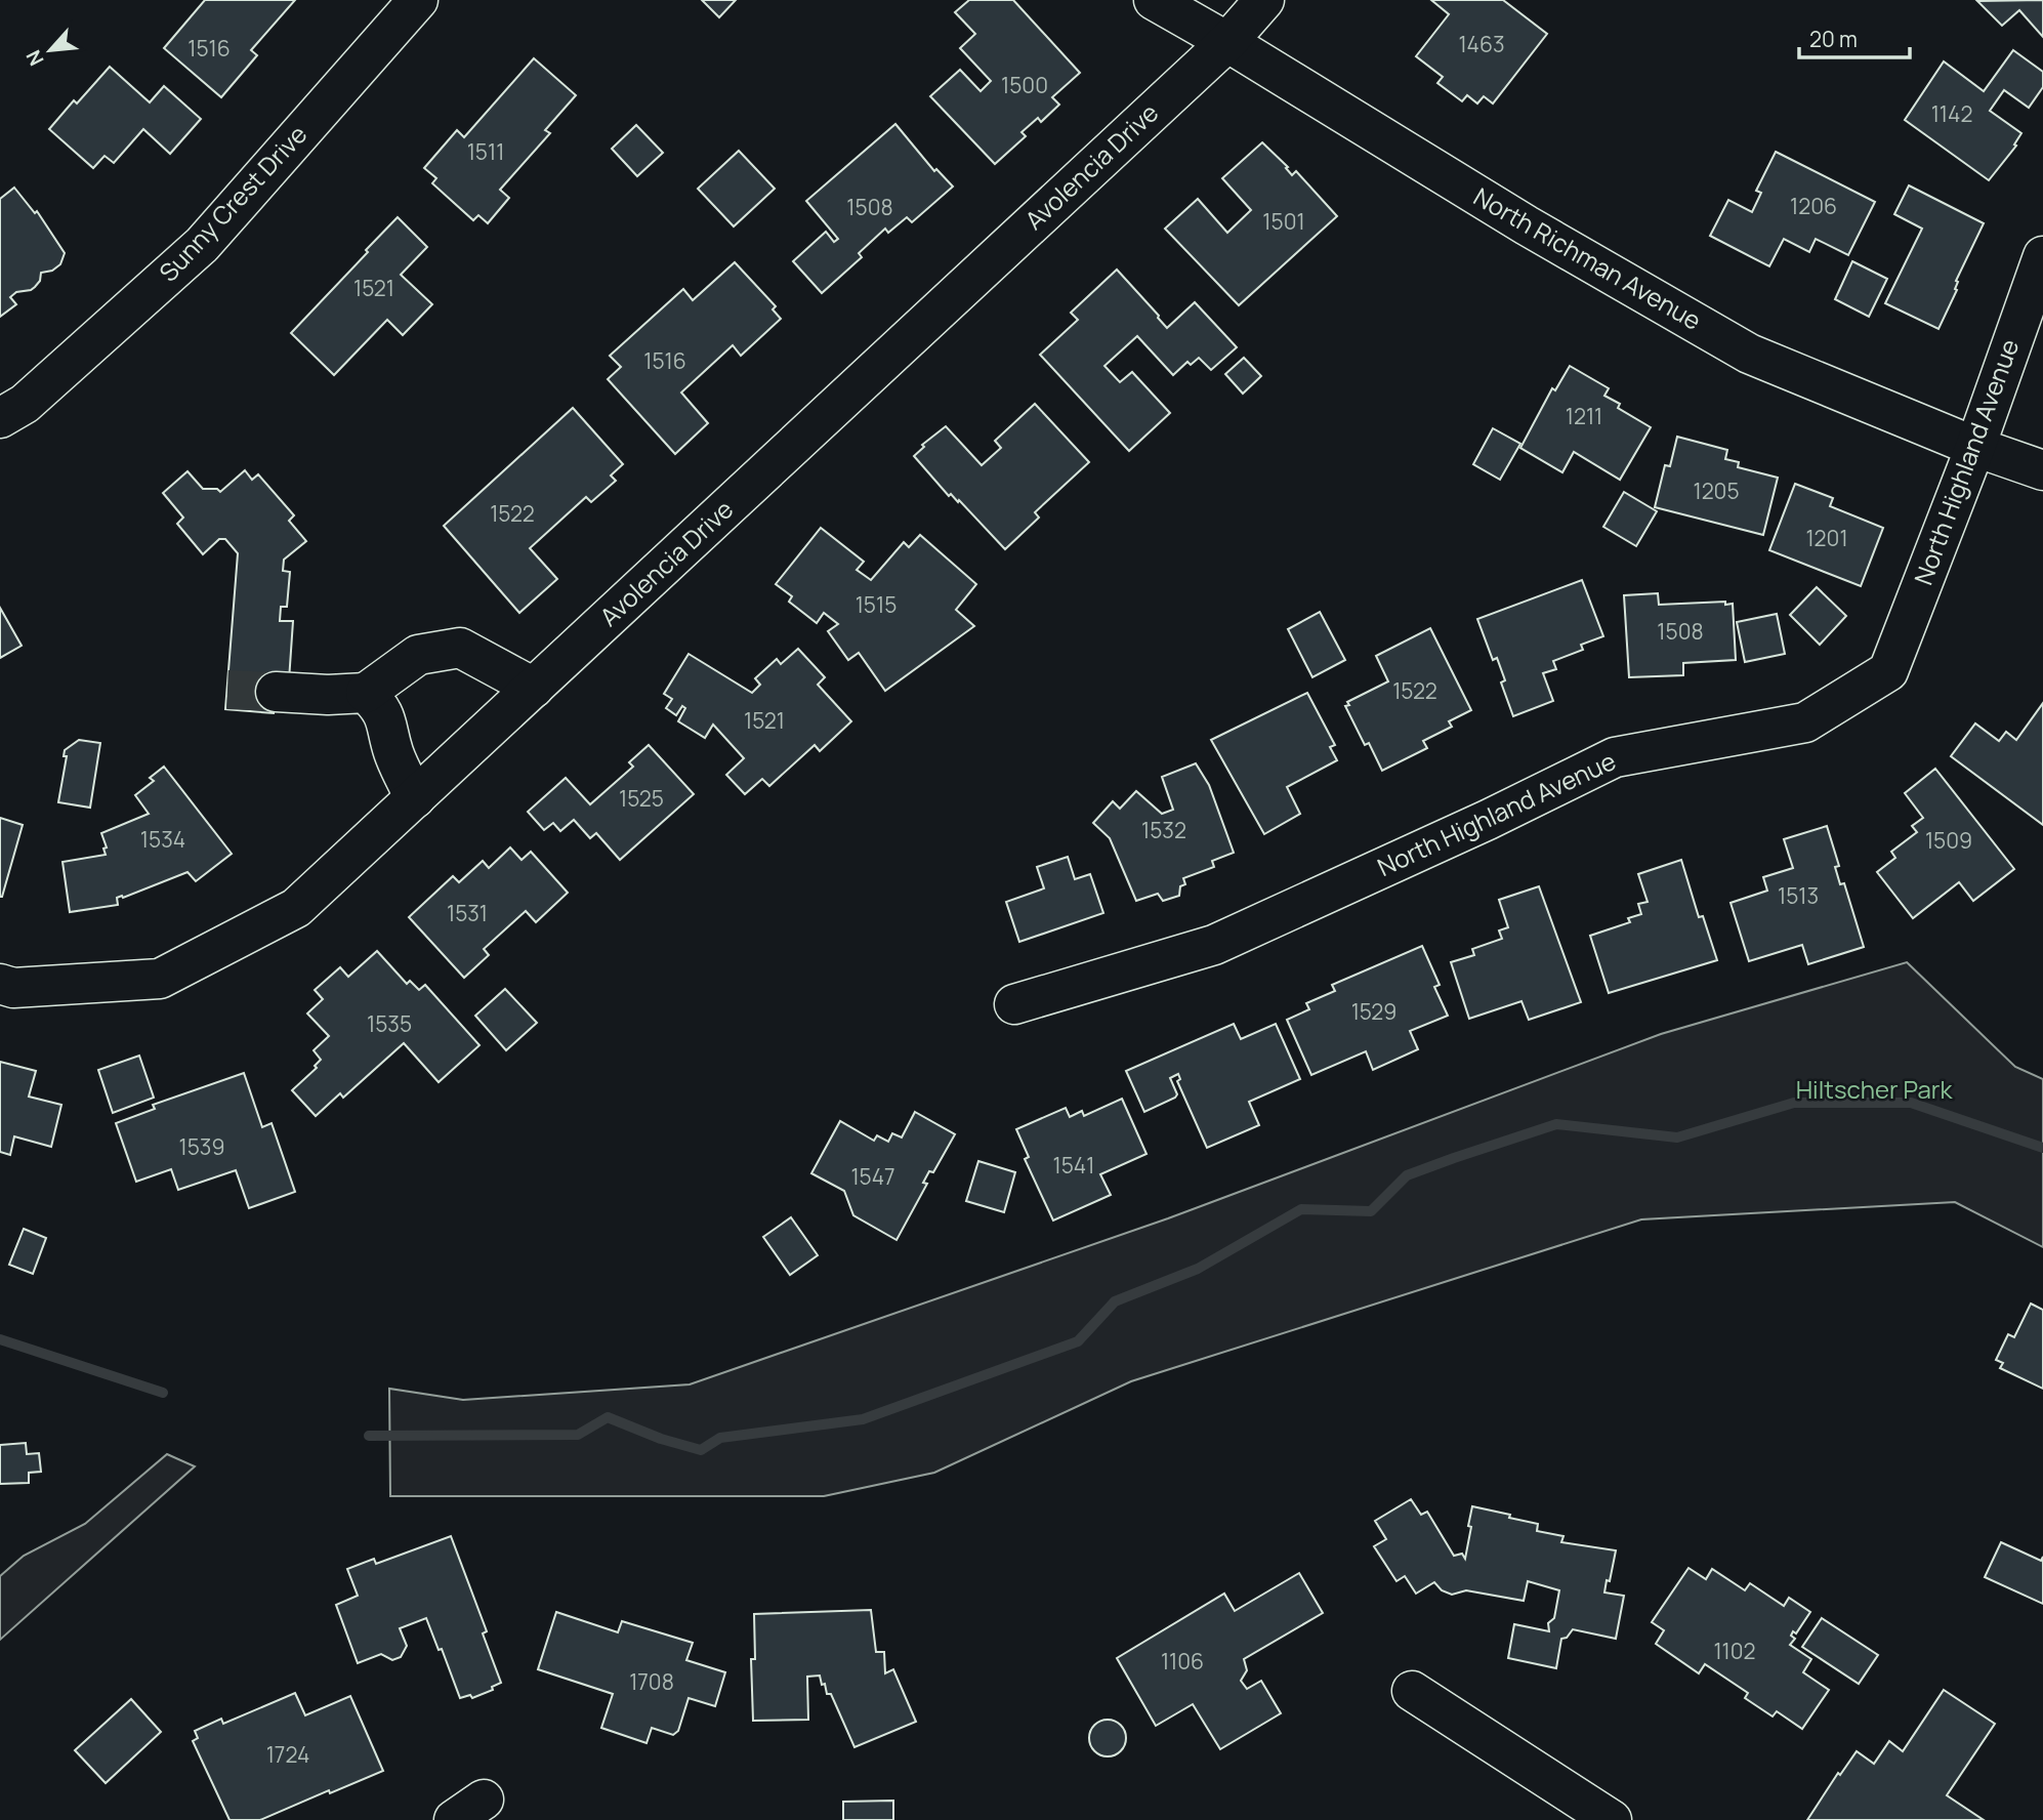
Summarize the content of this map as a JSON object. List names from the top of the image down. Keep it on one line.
{"streets":{"street":["Avolencia Drive","Sunny Crest Drive","North Richman Avenue","North Highland Avenue"]},"crossings":[["Avolencia Drive","North Richman Avenue"],["North Richman Avenue","North Highland Avenue"]],"parks":["Hiltscher Park"],"house_numbers":["1463","1516","1500","1142","1511","1206","1508","1501","1521","1516","1211","1205","1522","1201","1515","1508","1522","1521","1525","1532","1534","1509","1513","1531","1529","1535","1539","1541","1547","1102","1106","1708","1724"],"scale_bar":"20 m","north":"bottom left"}
